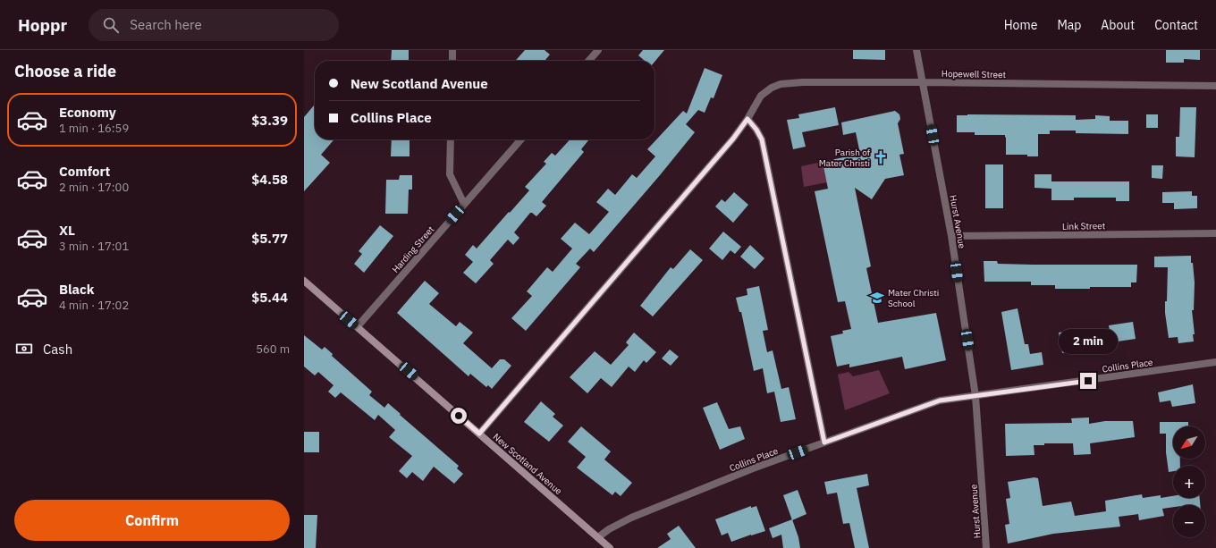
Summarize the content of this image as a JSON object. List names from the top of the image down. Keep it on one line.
{"streets":{"street":["Hopewell Street","Hurst Avenue","Link Street","Harding Street","Collins Place","New Scotland Avenue"]},"crossings":[["Hopewell Street","Hurst Avenue"],["Hopewell Street","New Scotland Avenue"],["Hurst Avenue","Link Street"],["Hurst Avenue","Collins Place"],["Harding Street","New Scotland Avenue"],["Collins Place","New Scotland Avenue"]],"places":{"church":["Parish of Mater Christi"],"school or university":["Mater Christi School"]},"north":"bottom left","page":{"header":"Hoppr","search":"Search here","nav":["Home","Map","About","Contact"],"heading":"Choose a ride","banner":["New Scotland Avenue","Collins Place"],"list":[{"name":"Economy","note":"1 min · 16:59","value":"$3.39"},{"name":"Comfort","note":"2 min · 17:00","value":"$4.58"},{"name":"XL","note":"3 min · 17:01","value":"$5.77"},{"name":"Black","note":"4 min · 17:02","value":"$5.44"}],"pay":["Cash","560 m"],"bubble":"2 min","map_buttons":["+","−"],"buttons":"Confirm"}}
